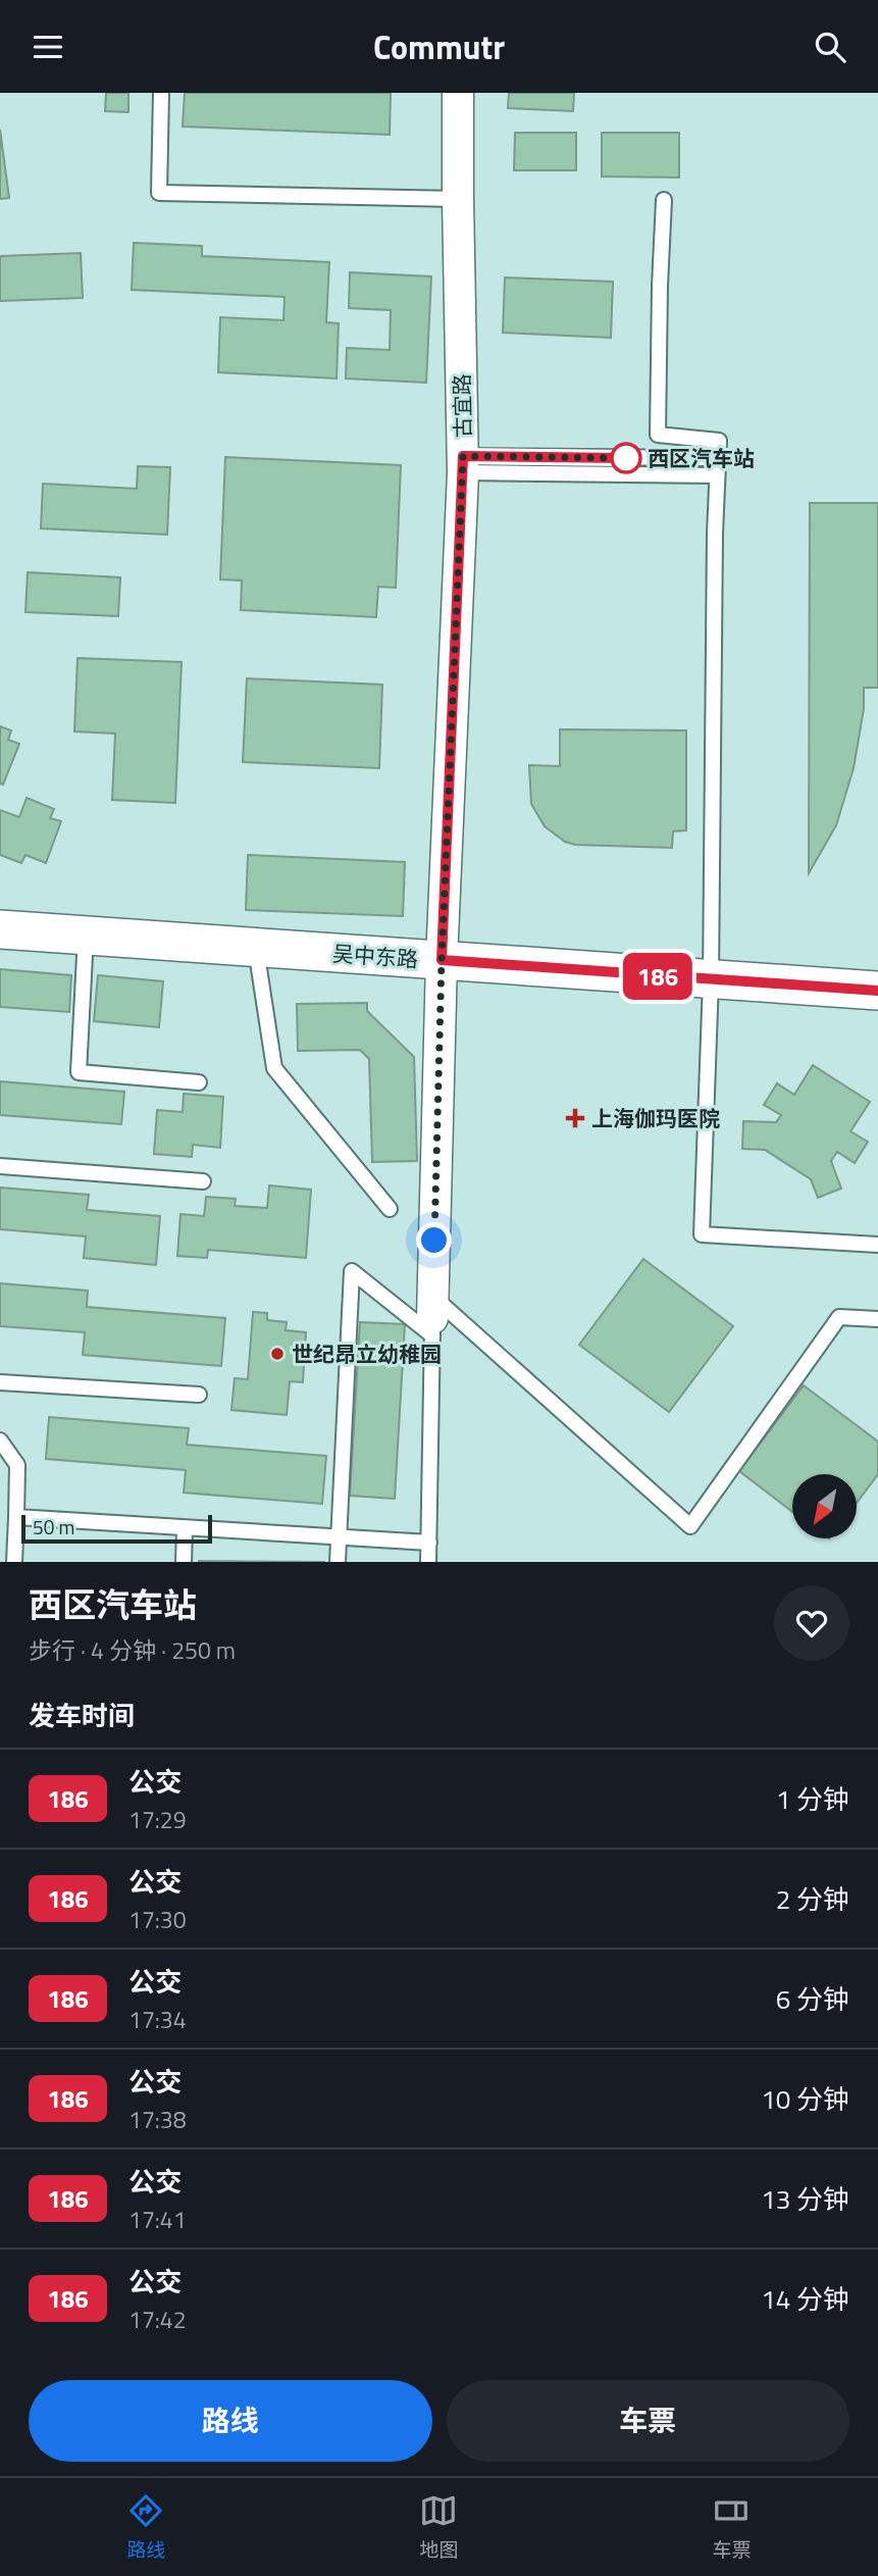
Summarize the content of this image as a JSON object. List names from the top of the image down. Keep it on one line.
{"streets":{"street":["古宜路","吴中东路"]},"crossings":[["古宜路","吴中东路"]],"places":{"other":["西区汽车站","世纪昂立幼稚园"],"health":["上海伽玛医院"]},"lines":["bus line 186"],"scale_bar":"50 m","north":"bottom left","page":{"header":"Commutr","on_map":"186","scale":"50 m","heading":[["西区汽车站","步行 · 4 分钟 · 250 m"],"发车时间"],"list":[{"mark":"186","name":"公交","note":"17:29","value":"1 分钟"},{"mark":"186","name":"公交","note":"17:30","value":"2 分钟"},{"mark":"186","name":"公交","note":"17:34","value":"6 分钟"},{"mark":"186","name":"公交","note":"17:38","value":"10 分钟"},{"mark":"186","name":"公交","note":"17:41","value":"13 分钟"},{"mark":"186","name":"公交","note":"17:42","value":"14 分钟"}],"buttons":["路线","车票"],"tabs":["路线","地图","车票"]}}
